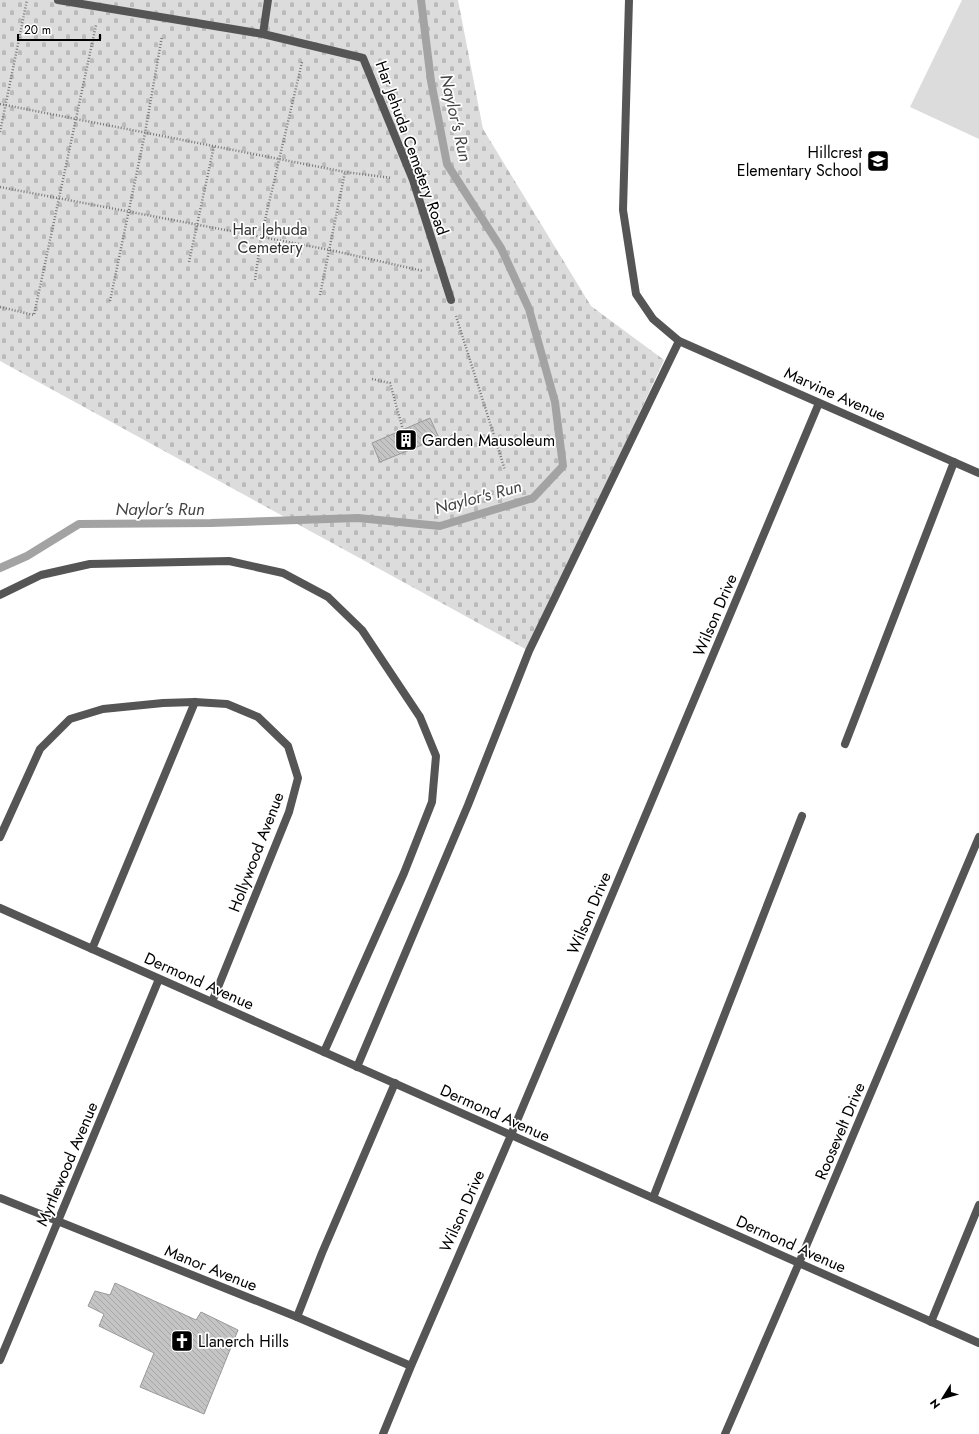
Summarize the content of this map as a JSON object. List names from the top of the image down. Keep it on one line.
{"streets":{"street":["Har Jehuda Cemetery Road","Marvine Avenue","Wilson Drive","Hollywood Avenue","Dermond Avenue","Roosevelt Drive","Myrtlewood Avenue","Manor Avenue"]},"crossings":[["Marvine Avenue","Wilson Drive"],["Wilson Drive","Dermond Avenue"],["Wilson Drive","Manor Avenue"],["Hollywood Avenue","Dermond Avenue"],["Dermond Avenue","Roosevelt Drive"],["Dermond Avenue","Myrtlewood Avenue"],["Myrtlewood Avenue","Manor Avenue"]],"water":["Naylor's Run"],"parks":["Har Jehuda Cemetery"],"places":{"school or university":["Hillcrest Elementary School"],"building":["Garden Mausoleum"],"church":["Llanerch Hills"]},"scale_bar":"20 m","north":"bottom left"}
